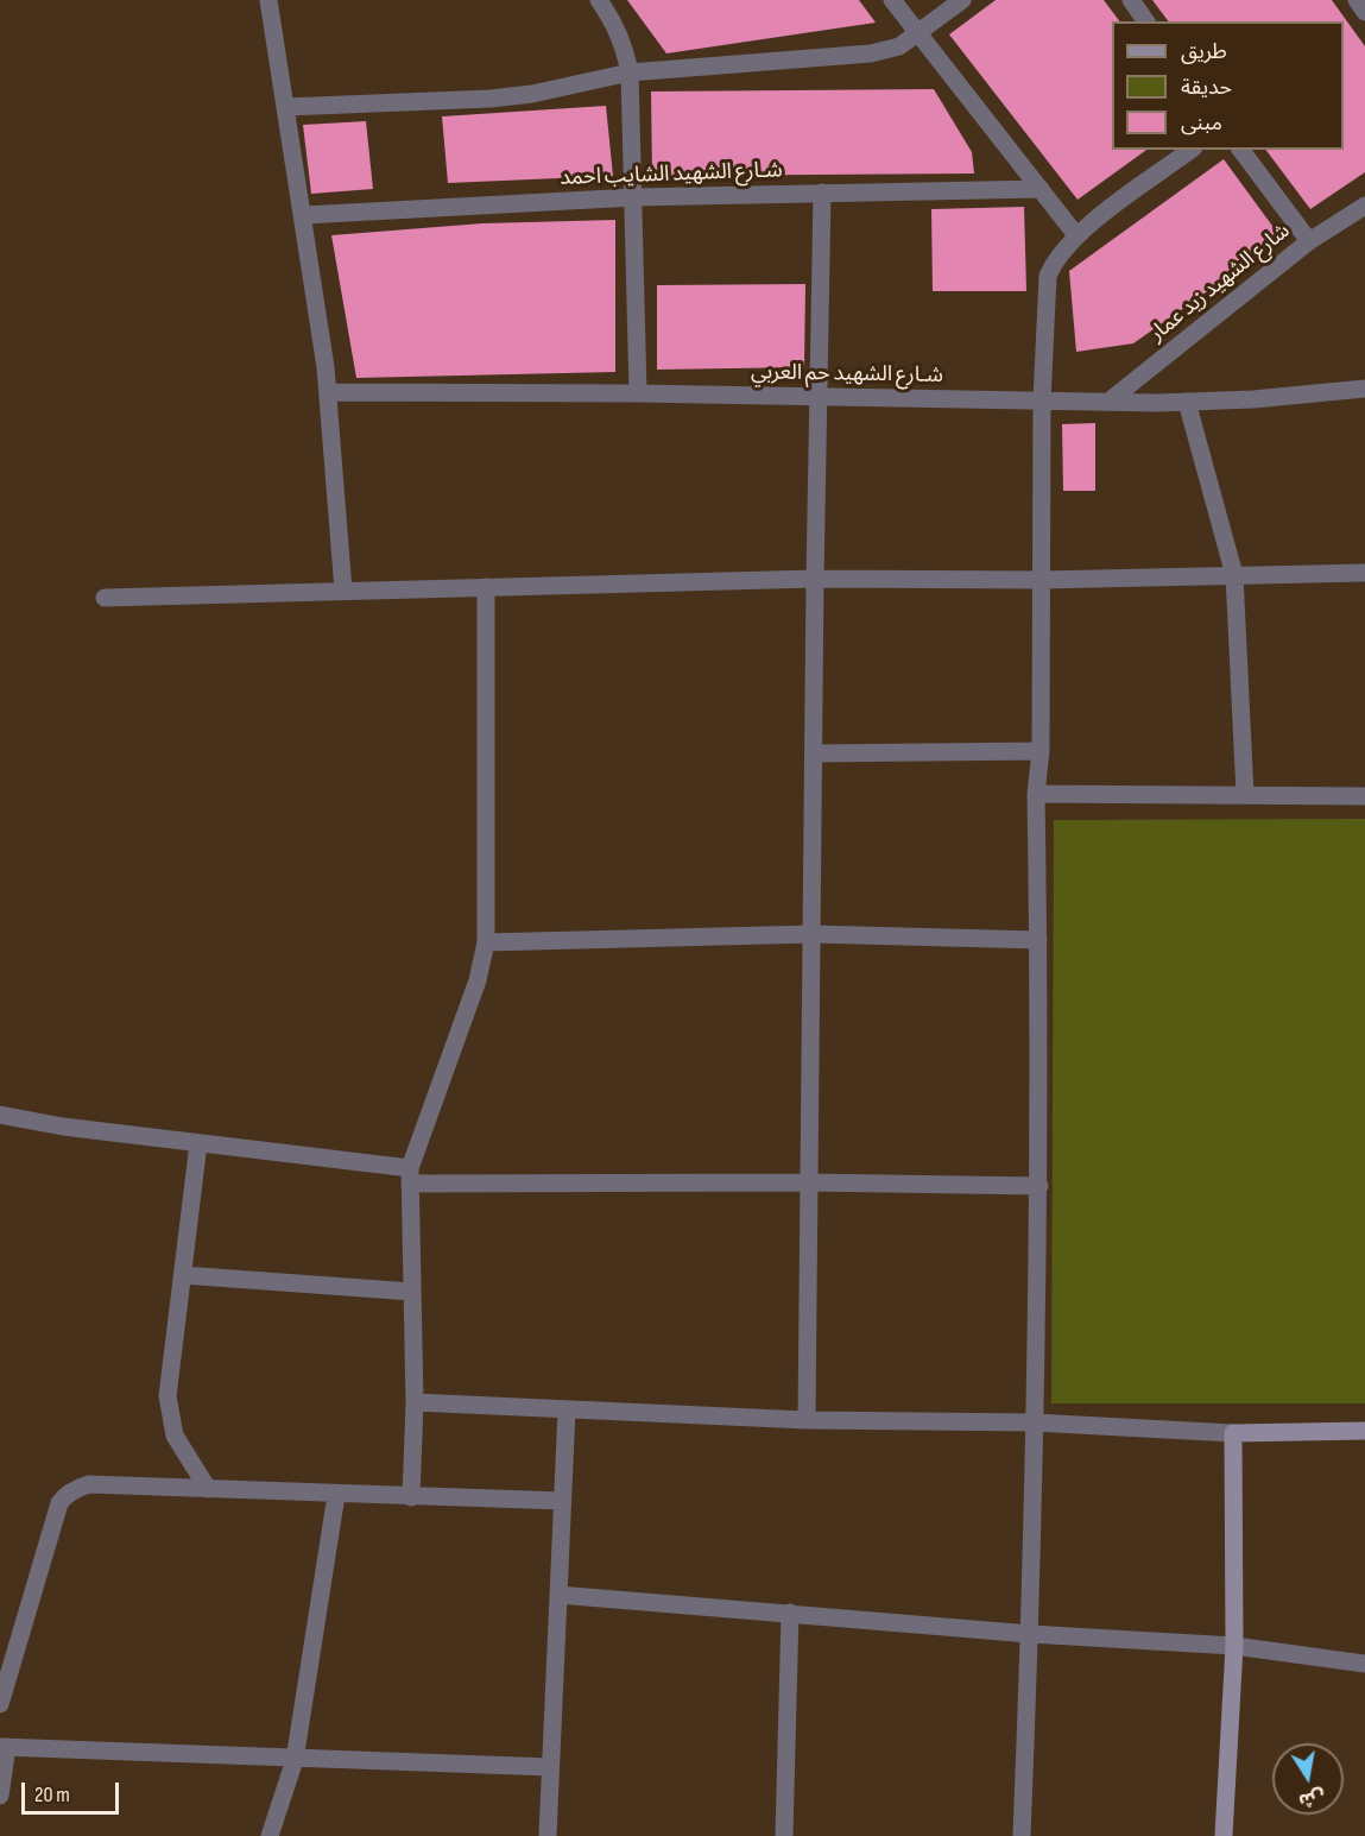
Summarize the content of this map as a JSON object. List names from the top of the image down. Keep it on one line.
{"streets":{"street":["شـارع الشهيد الشايب احمد","شارع الشهيد زيد عمار","شـارع الشهيد حم العربي"]},"crossings":[["شارع الشهيد زيد عمار","شـارع الشهيد حم العربي"]],"legend":["طريق","حديقة","مبنى"],"scale_bar":"20 m","north":"bottom"}
